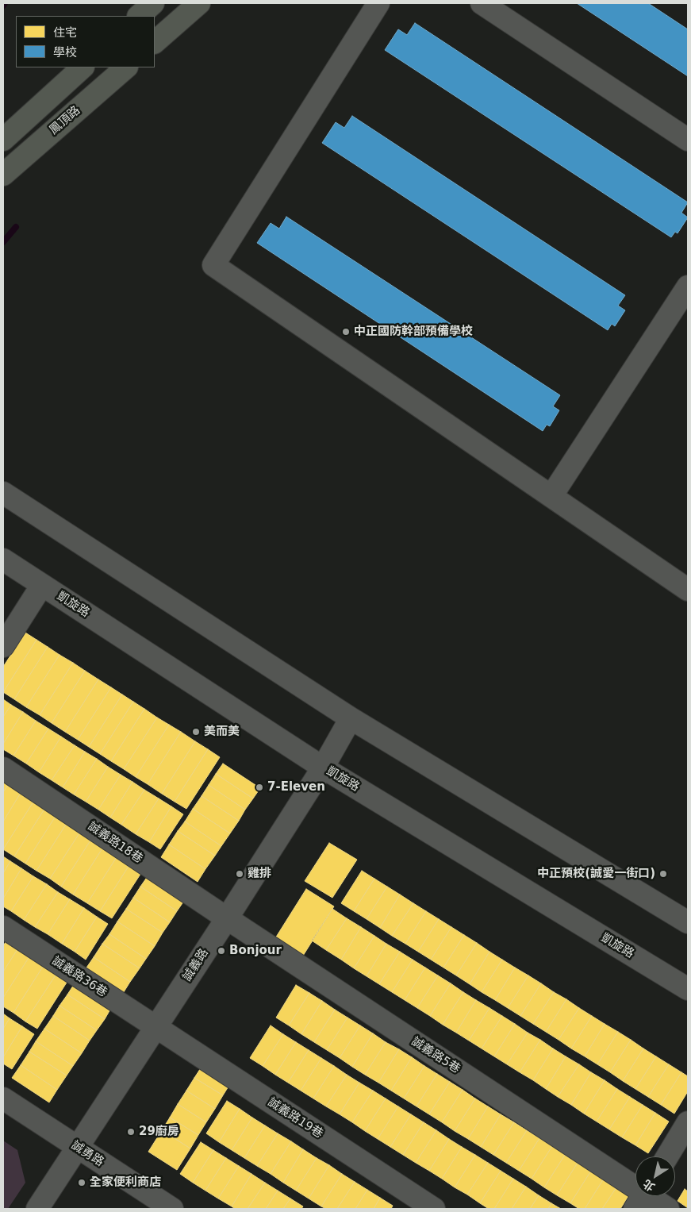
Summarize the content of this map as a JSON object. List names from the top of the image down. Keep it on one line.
{"streets":{"main road":["鳳頂路"],"street":["凱旋路","誠義路18巷","誠義路","誠義路36巷","誠義路5巷","誠義路19巷","誠勇路"]},"crossings":[["凱旋路","誠義路"],["誠義路18巷","誠義路"],["誠義路18巷","誠義路5巷"],["誠義路","誠義路36巷"],["誠義路","誠義路5巷"],["誠義路","誠義路19巷"],["誠義路","誠勇路"],["誠義路36巷","誠義路19巷"]],"places":["中正國防幹部預備學校","美而美","7-Eleven","雞排","中正預校(誠愛一街口)","Bonjour","29廚房","全家便利商店"],"legend":["住宅","學校"],"north":"bottom left"}
